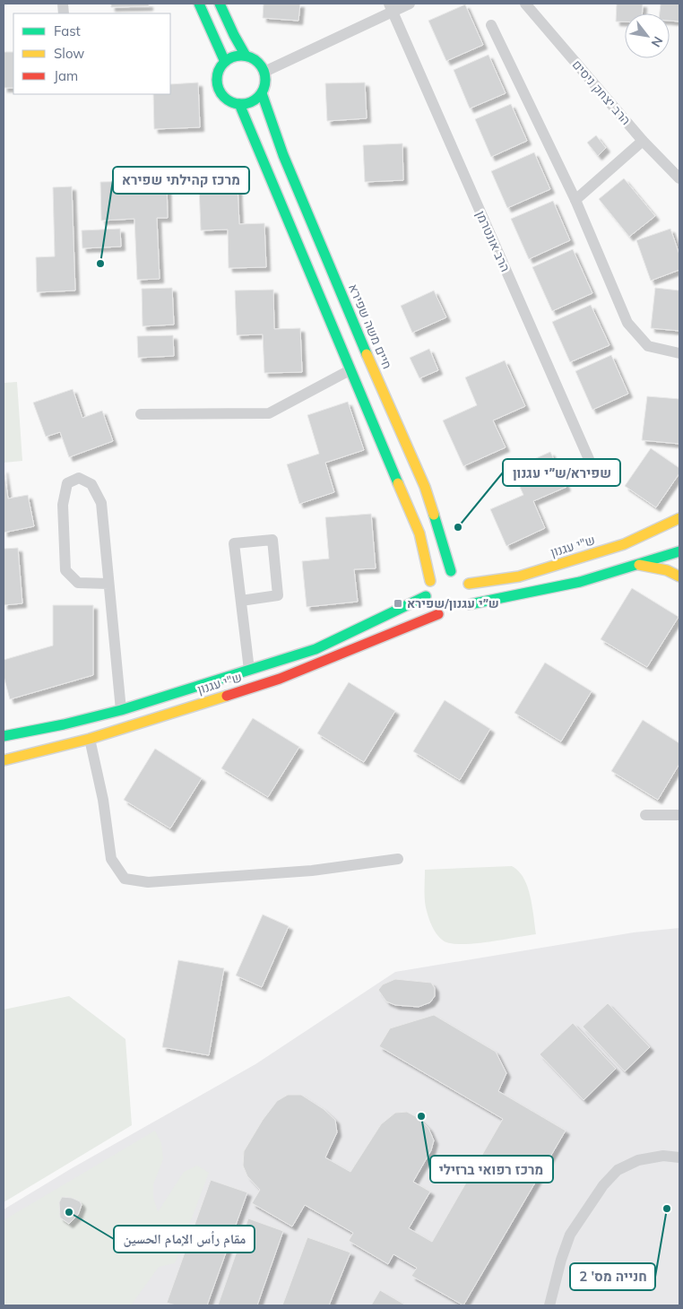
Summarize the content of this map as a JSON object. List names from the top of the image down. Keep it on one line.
{"streets":{"street":["הרב יצחק ניסים","הרב אונטרמן","חיים משה שפירא","ש\"י עגנון"]},"crossings":[["חיים משה שפירא","ש\"י עגנון"]],"places":{"other":["מרכז קהילתי שפירא","שפירא/ש״י עגנון","מרכז רפואי ברזילי","חנייה מס' 2","مقام رأس الإمام الحسين"],"transit":["ש״י עגנון/שפירא"]},"legend":["Fast","Slow","Jam"],"north":"bottom right"}
